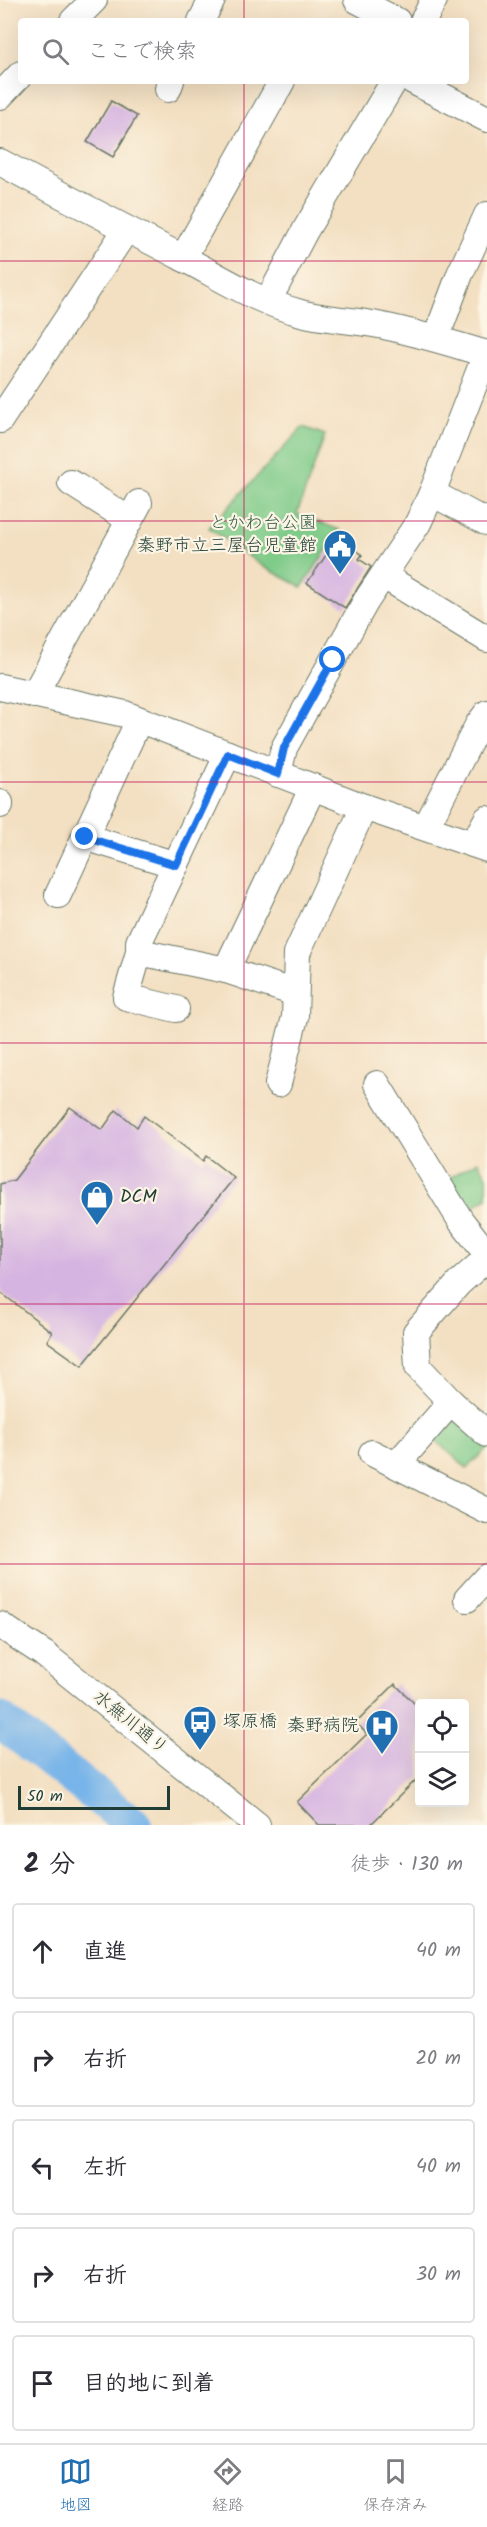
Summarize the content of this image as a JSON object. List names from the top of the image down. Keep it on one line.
{"streets":{"street":["水無川通り"]},"parks":["とかわ台公園"],"places":{"public building":["秦野市立三屋台児童館"],"shop":["DCM"],"bus stop":["塚原橋"],"hospital":["秦野病院"]},"scale_bar":"50 m","page":{"search":"ここで検索","scale":"50 m","heading":["2 分","徒歩 · 130 m"],"list":[["直進","40 m"],["右折","20 m"],["左折","40 m"],["右折","30 m"],"目的地に到着"],"nav":["地図","経路","保存済み"]}}
